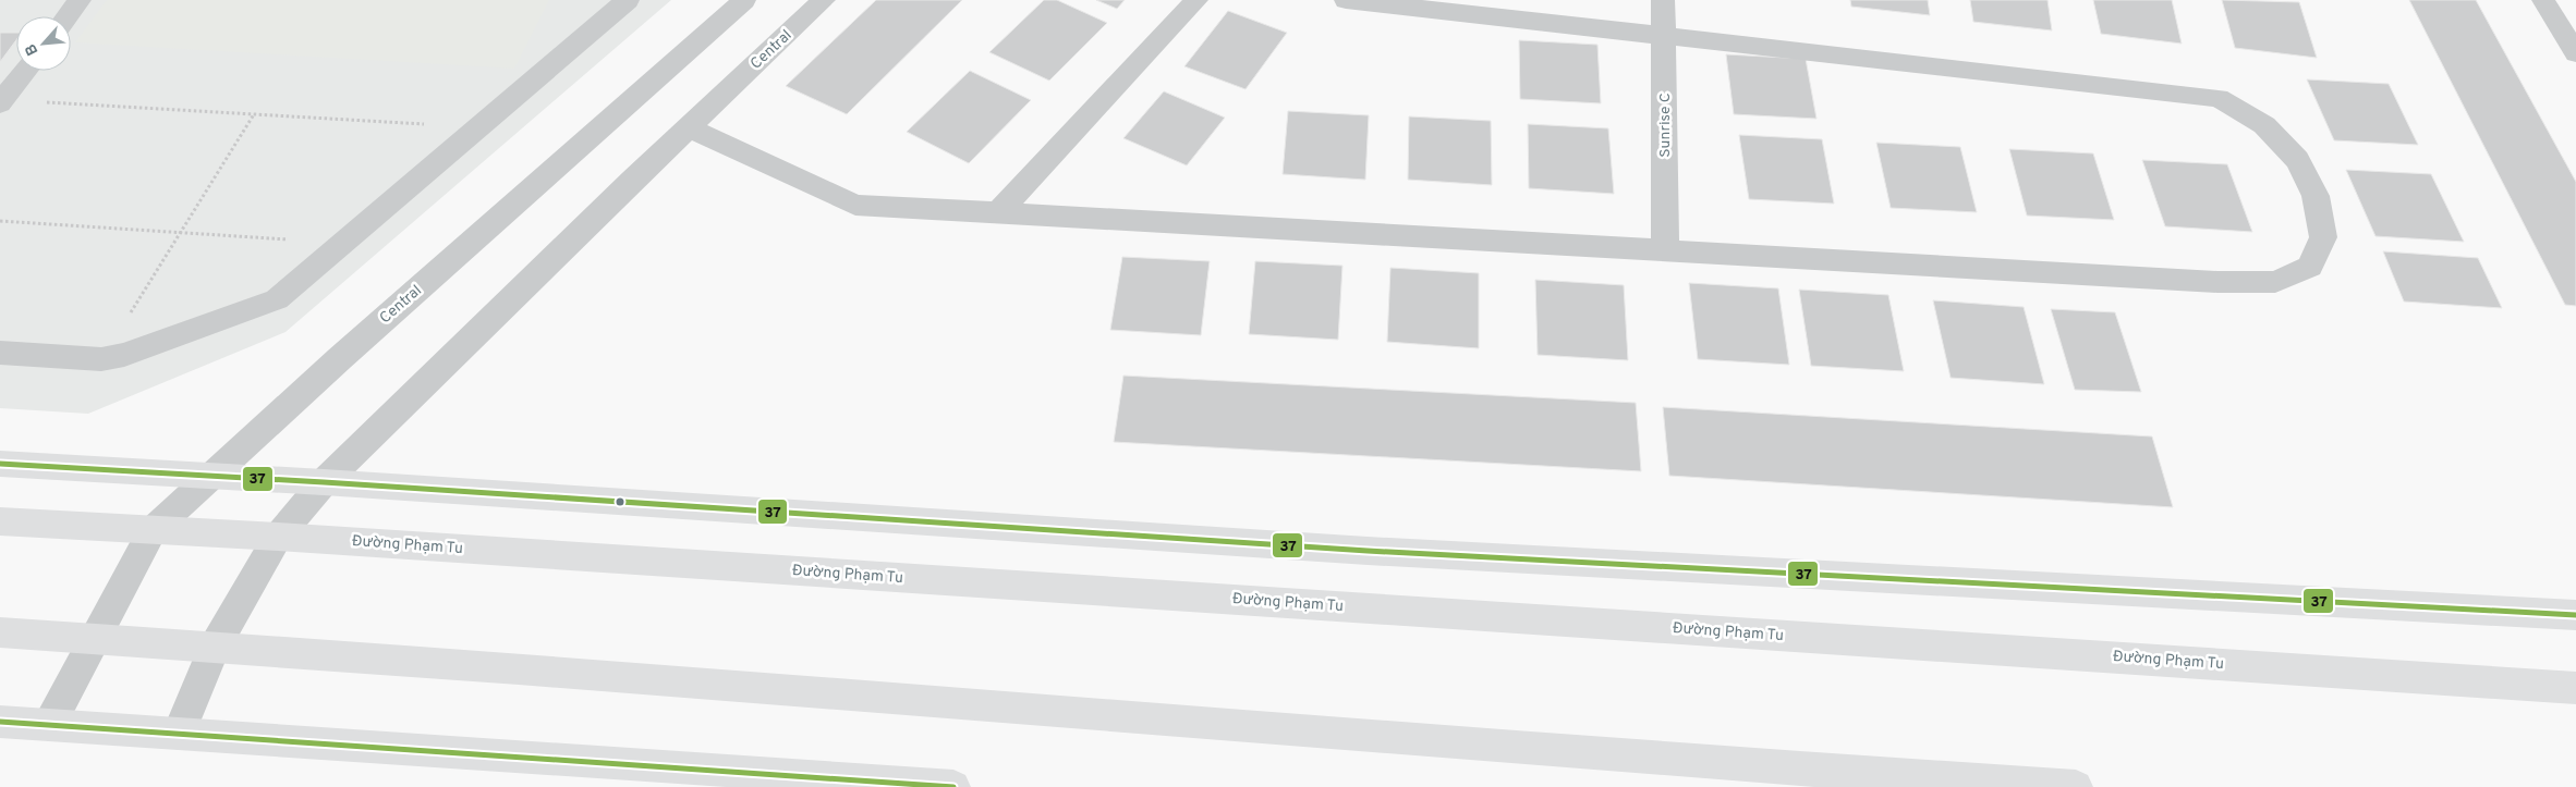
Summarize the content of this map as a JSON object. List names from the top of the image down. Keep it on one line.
{"streets":{"main road":["Đường Phạm Tu"],"street":["Central","Sunrise C"]},"crossings":[["Central","Đường Phạm Tu"]],"lines":["transit line 37"],"north":"bottom left"}
